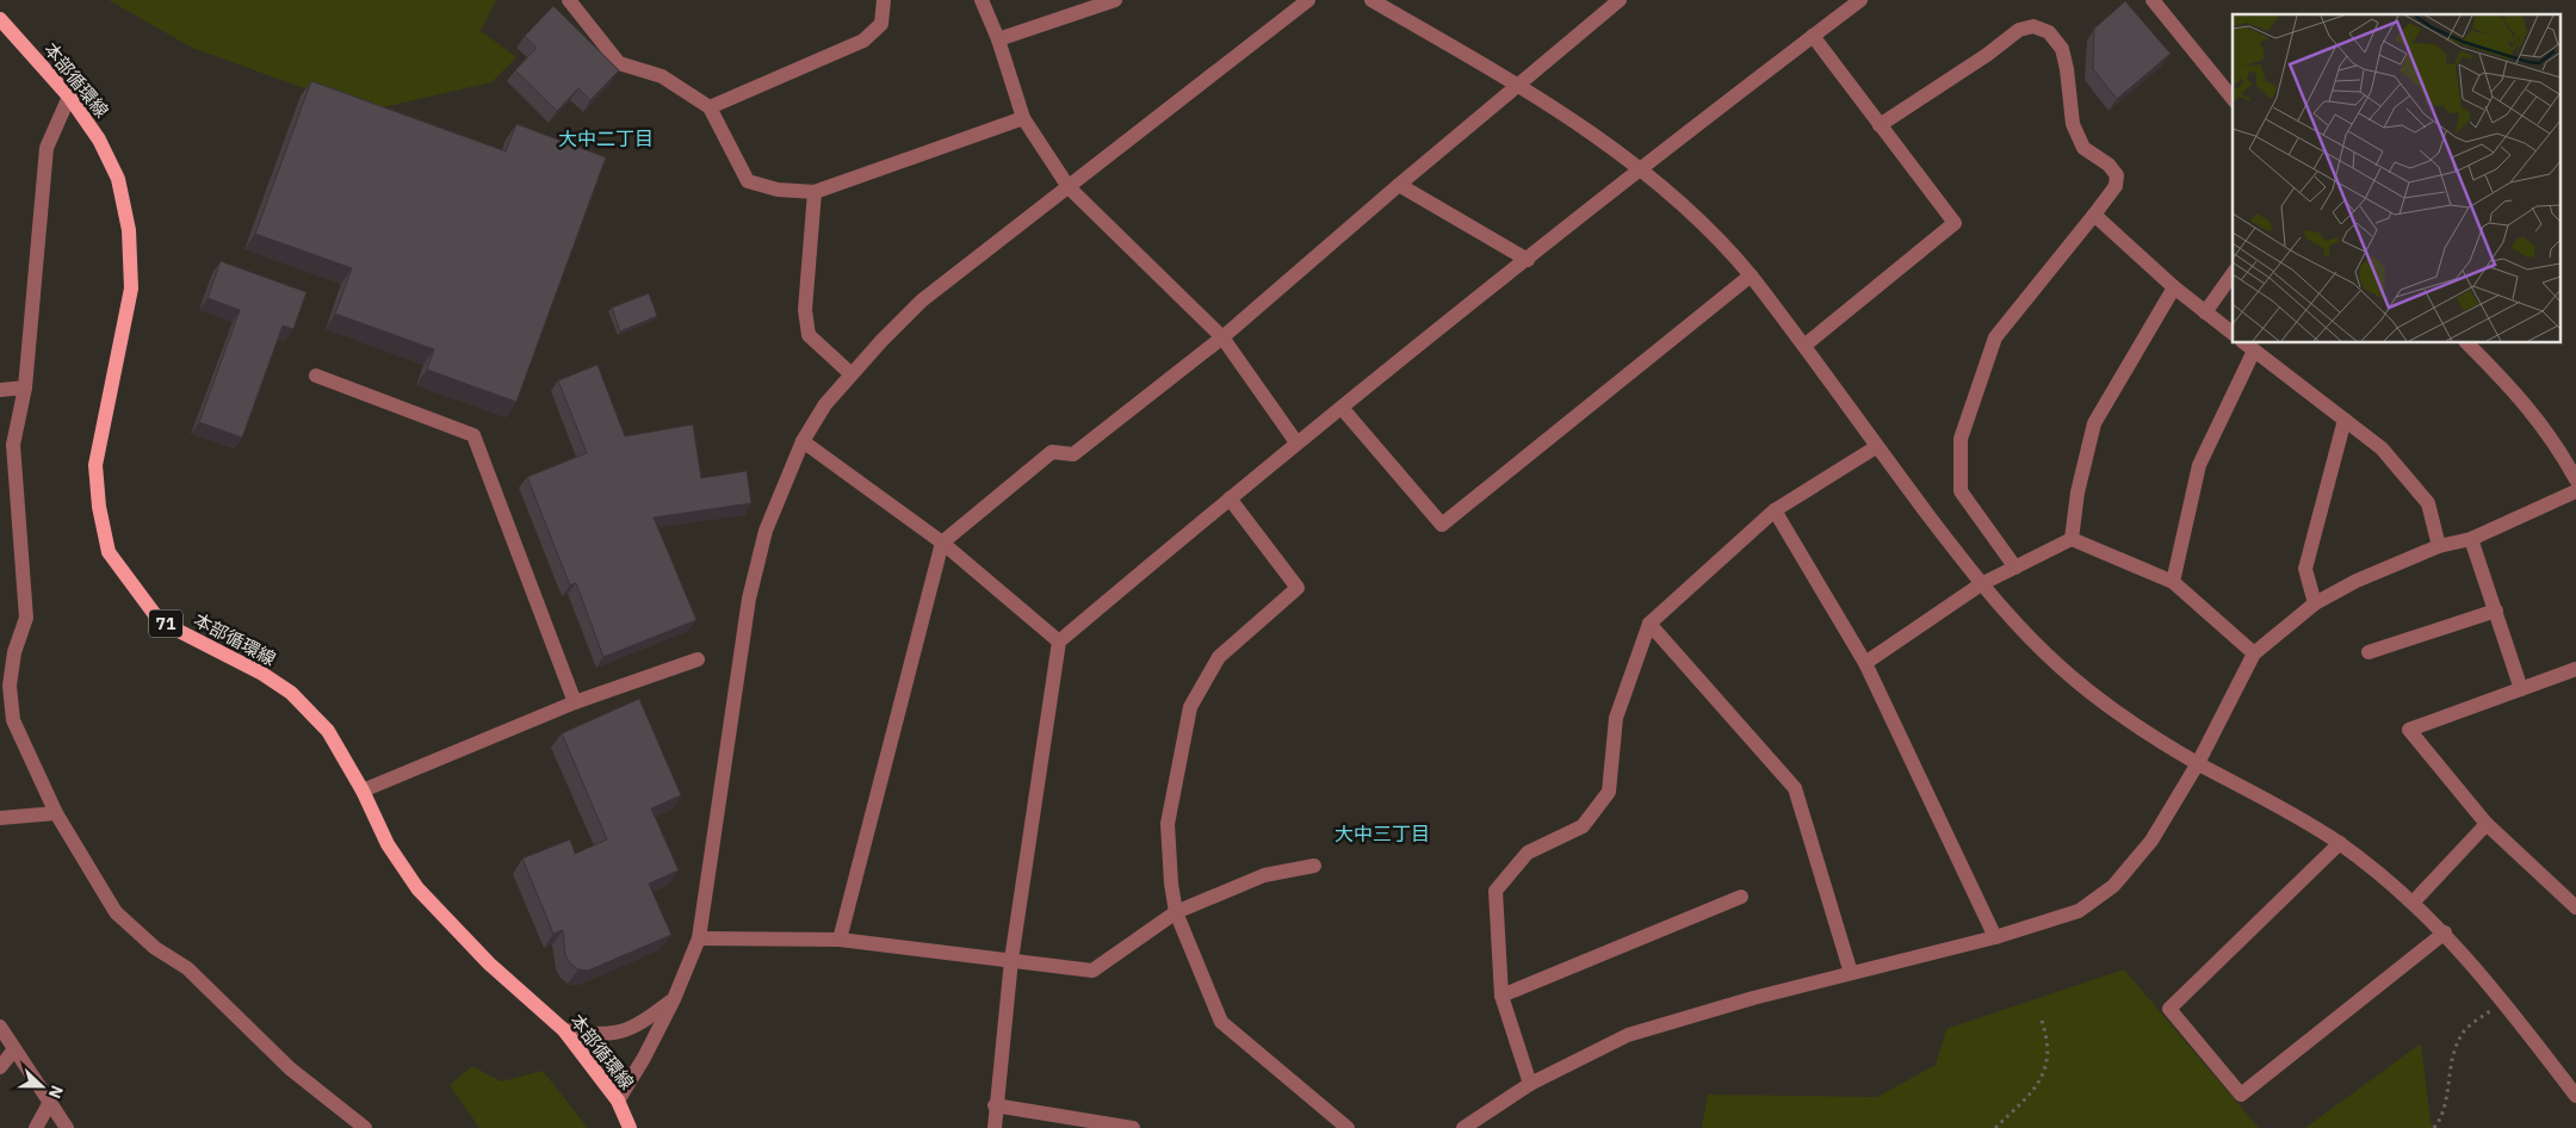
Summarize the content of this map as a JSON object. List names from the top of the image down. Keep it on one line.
{"streets":{"main road":["本部循環線","71"]},"districts":["大中二丁目","大中三丁目"],"north":"right"}
